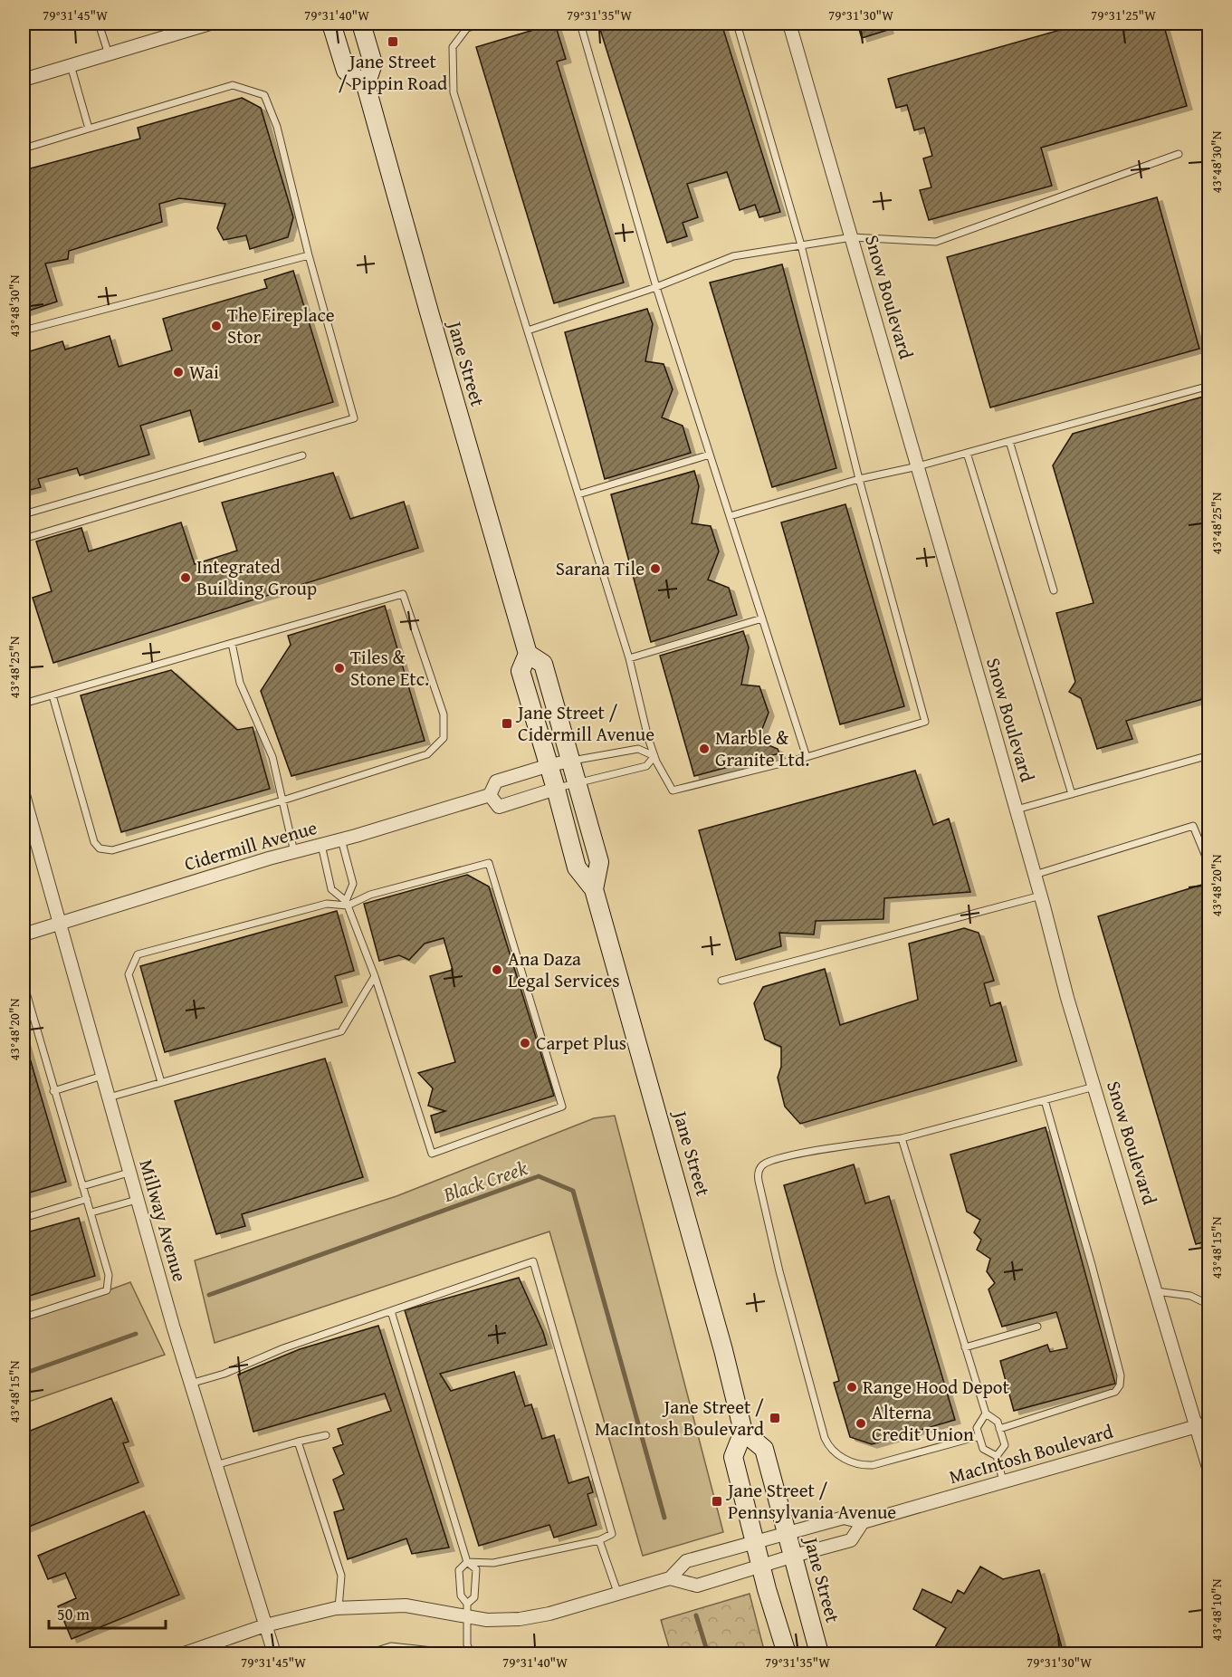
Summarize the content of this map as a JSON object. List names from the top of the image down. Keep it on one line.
{"streets":{"main road":["Jane Street"],"street":["Snow Boulevard","Cidermill Avenue","Millway Avenue","MacIntosh Boulevard"]},"crossings":[["Snow Boulevard","MacIntosh Boulevard"],["Jane Street","Cidermill Avenue"],["Jane Street","MacIntosh Boulevard"],["Cidermill Avenue","Millway Avenue"]],"water":["Black Creek"],"places":{"transit":["Jane Street / Pippin Road","Jane Street / Cidermill Avenue","Jane Street / MacIntosh Boulevard","Jane Street / Pennsylvania Avenue"],"other":["The Fireplace Stor","Wai","Sarana Tile","Integrated Building Group","Tiles & Stone Etc.","Marble & Granite Ltd.","Ana Daza Legal Services","Carpet Plus","Range Hood Depot","Alterna Credit Union"]},"scale_bar":"50 m","coordinates":["79°31'45\"W","79°31'40\"W","79°31'35\"W","79°31'30\"W","79°31'25\"W","43°48'30\"N","43°48'25\"N","43°48'20\"N","43°48'15\"N","43°48'10\"N"]}
